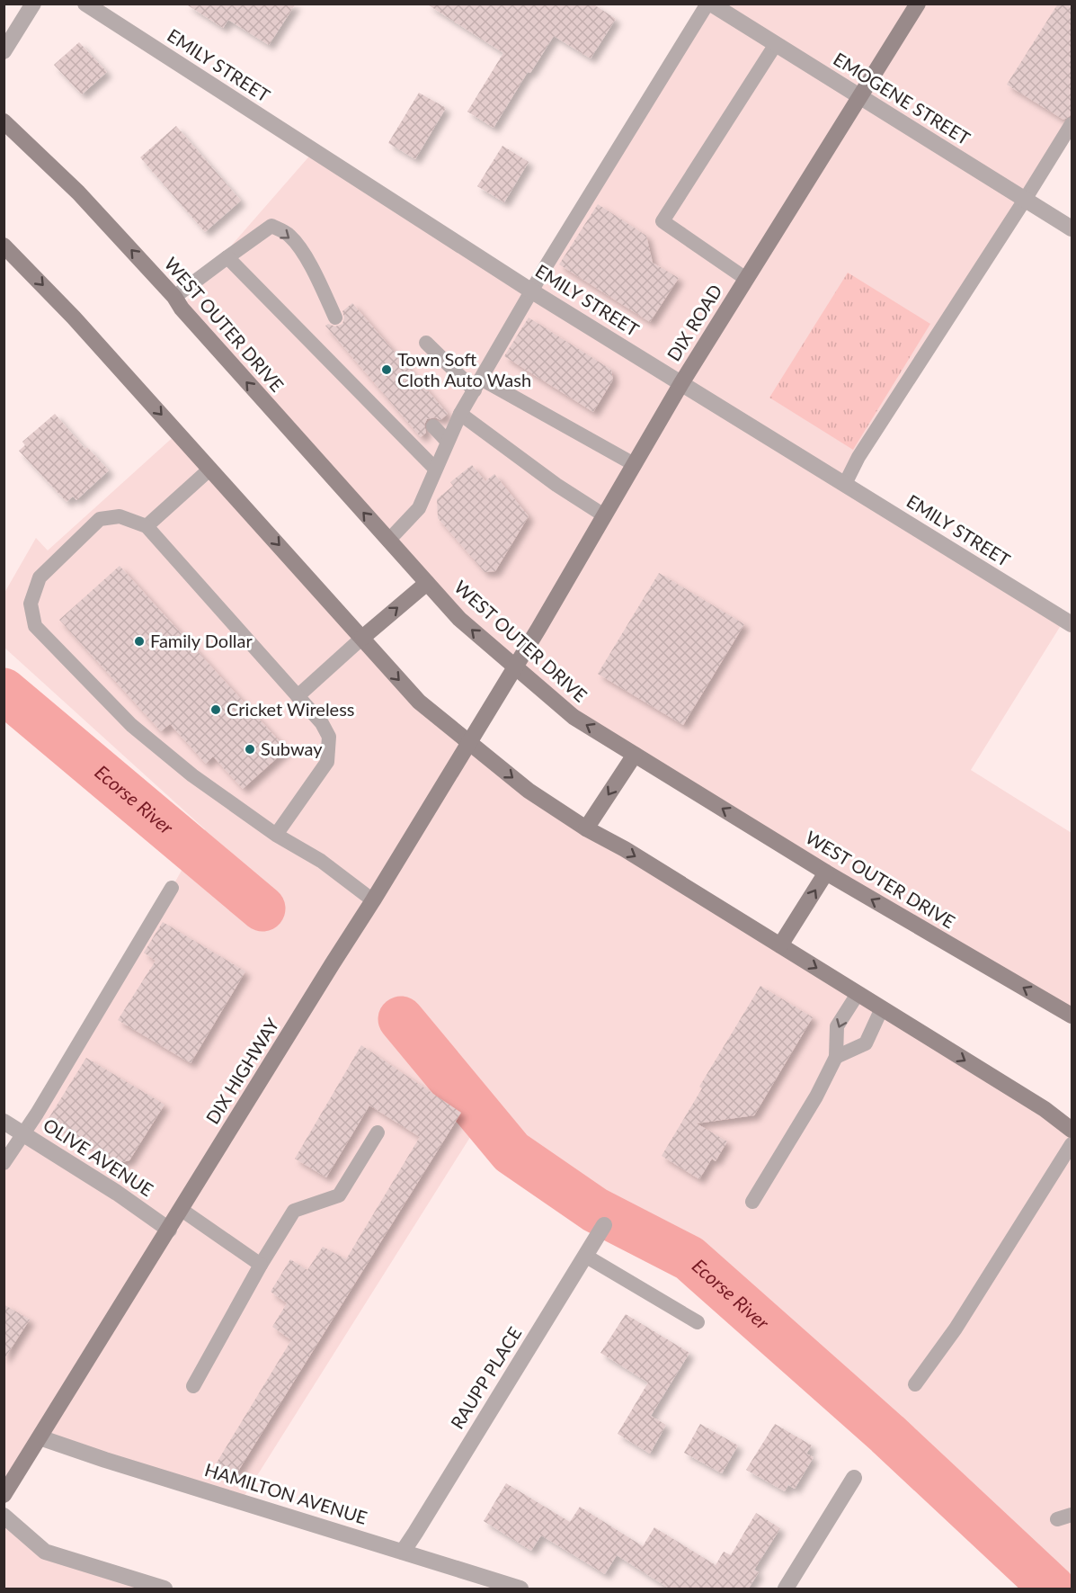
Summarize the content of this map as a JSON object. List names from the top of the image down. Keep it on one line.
{"streets":{"main road":["DIX ROAD","WEST OUTER DRIVE","DIX HIGHWAY"],"street":["EMILY STREET","EMOGENE STREET","OLIVE AVENUE","RAUPP PLACE","HAMILTON AVENUE"]},"crossings":[["EMILY STREET","DIX ROAD"],["EMOGENE STREET","DIX ROAD"],["DIX ROAD","WEST OUTER DRIVE"],["DIX ROAD","DIX HIGHWAY"],["WEST OUTER DRIVE","DIX HIGHWAY"],["DIX HIGHWAY","OLIVE AVENUE"],["DIX HIGHWAY","HAMILTON AVENUE"],["RAUPP PLACE","HAMILTON AVENUE"]],"water":["Ecorse River"],"places":["Town Soft Cloth Auto Wash","Family Dollar","Cricket Wireless","Subway"]}
